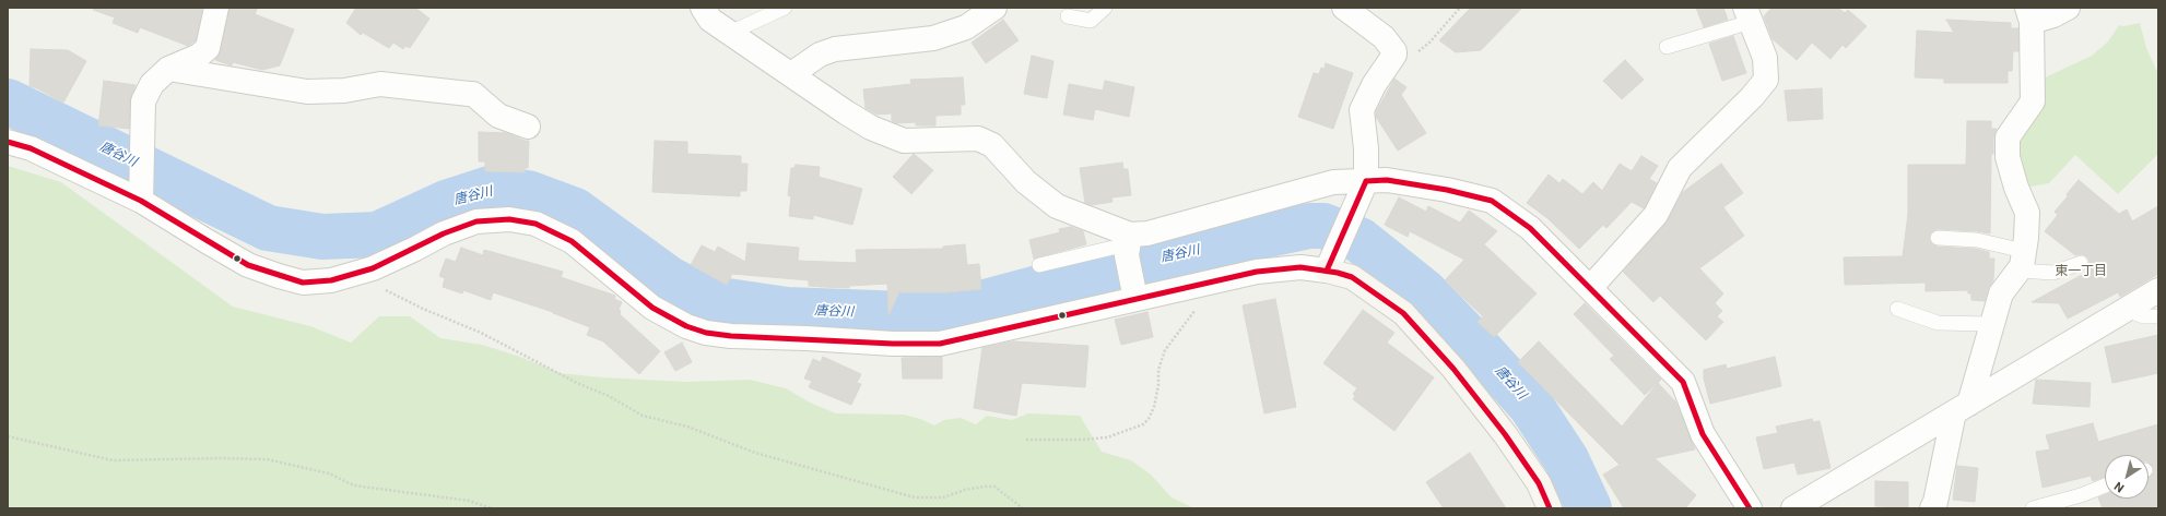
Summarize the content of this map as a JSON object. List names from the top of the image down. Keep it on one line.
{"districts":["東一丁目"],"water":["唐谷川"],"north":"bottom left"}
